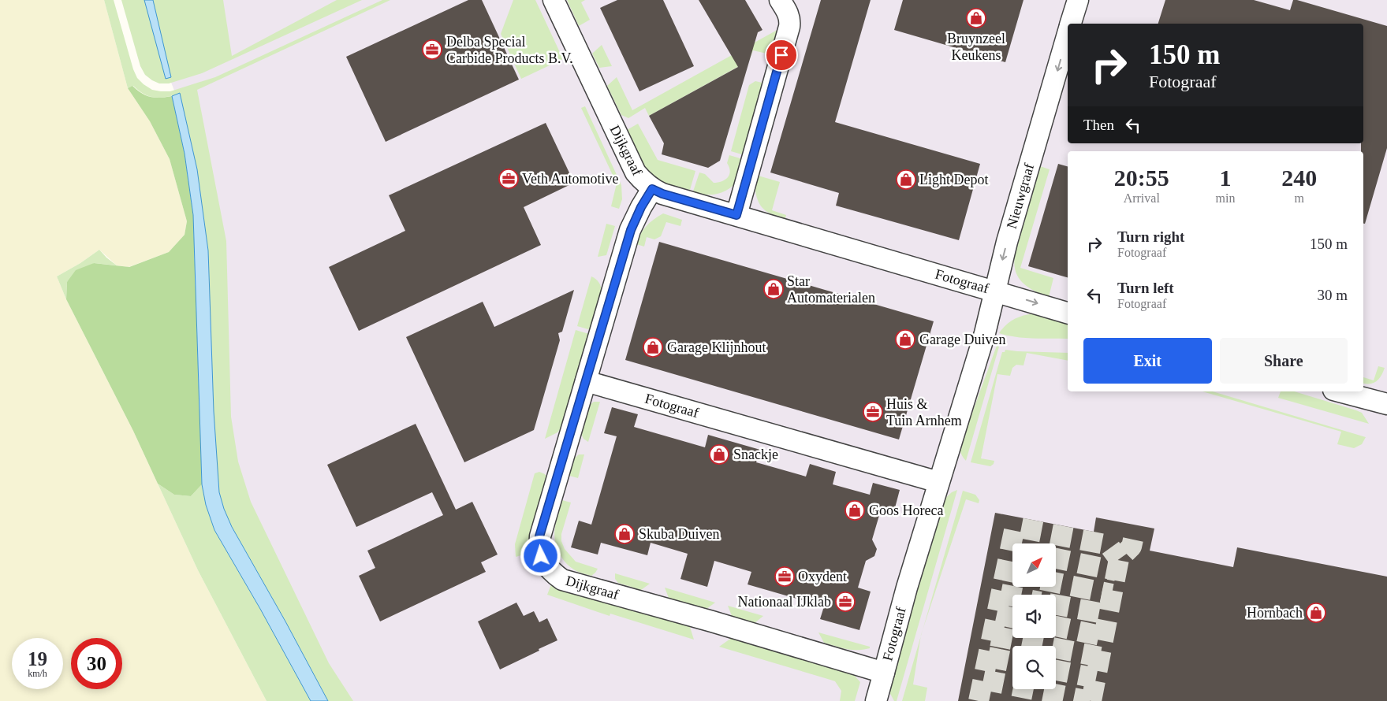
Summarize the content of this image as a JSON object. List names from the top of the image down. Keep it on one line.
{"streets":{"street":["Dijkgraaf","Nieuwgraaf","Fotograaf"]},"crossings":[["Dijkgraaf","Fotograaf"],["Nieuwgraaf","Fotograaf"]],"one_way":["Nieuwgraaf"],"places":{"shop":["Bruynzeel Keukens","Light Depot","Star Automaterialen","Garage Duiven","Garage Klijnhout","Snackje","Goos Horeca","Skuba Duiven","Hornbach"],"office":["Delba Special Carbide Products B.V.","Veth Automotive","Huis & Tuin Arnhem","Oxydent","Nationaal IJklab"]},"north":"top right","page":{"turn":["150 m","Fotograaf"],"then":"Then","eta":["20:55","Arrival","1","min","240","m"],"list":[{"name":"Turn right","note":"Fotograaf","value":"150 m"},{"name":"Turn left","note":"Fotograaf","value":"30 m"}],"buttons":["Exit","Share"],"speed":"19 km/h","limit":"30"}}
